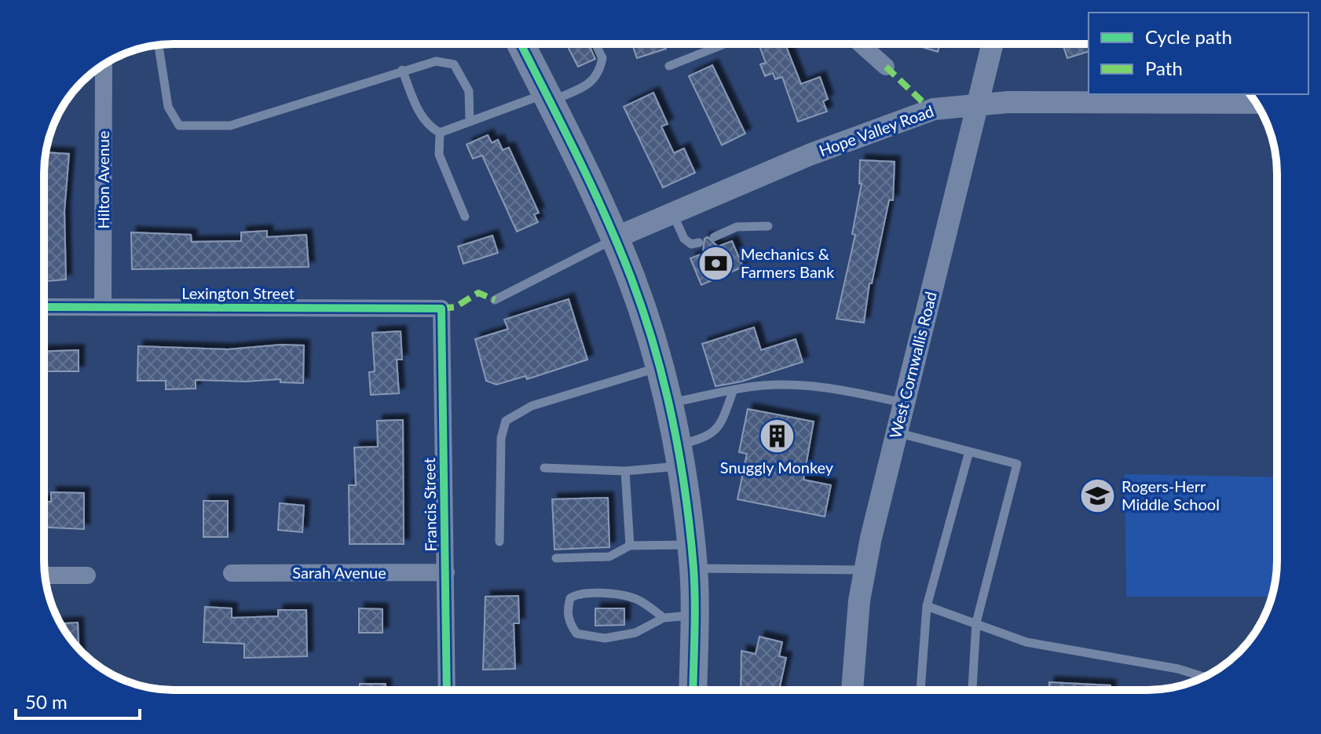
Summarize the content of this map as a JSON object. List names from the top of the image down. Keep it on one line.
{"streets":{"street":["Hope Valley Road","Hilton Avenue","Lexington Street","West Cornwallis Road","Francis Street","Sarah Avenue"]},"crossings":[["Hope Valley Road","West Cornwallis Road"],["Hilton Avenue","Lexington Street"],["Lexington Street","Francis Street"],["Francis Street","Sarah Avenue"]],"places":{"bank":["Mechanics & Farmers Bank"],"building":["Snuggly Monkey"],"school or university":["Rogers-Herr Middle School"]},"legend":["Cycle path","Path"],"scale_bar":"50 m"}
